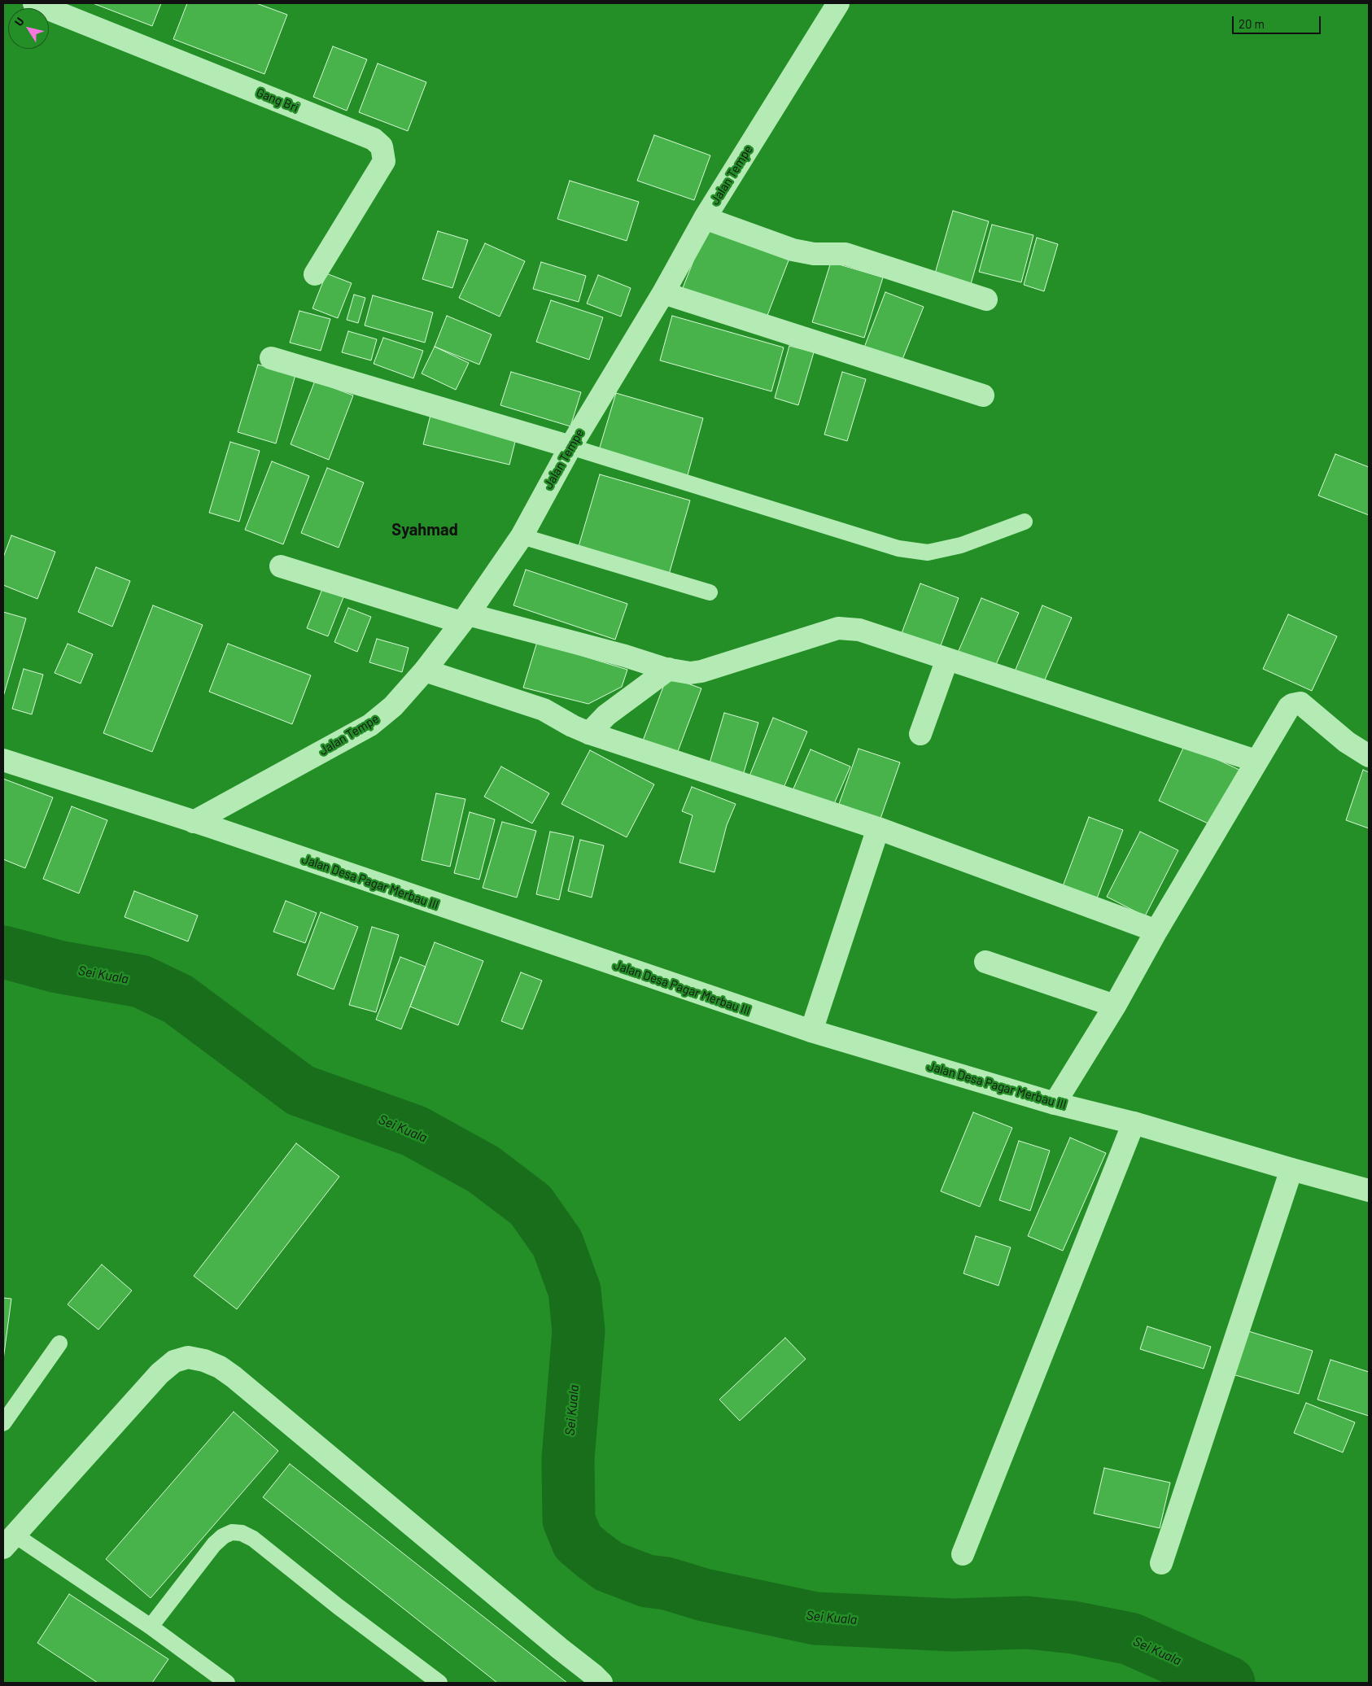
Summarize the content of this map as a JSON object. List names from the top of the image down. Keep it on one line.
{"streets":{"street":["Gang Bri","Jalan Tempe","Jalan Desa Pagar Merbau III"]},"crossings":[["Jalan Tempe","Jalan Desa Pagar Merbau III"]],"districts":["Syahmad"],"water":["Sei Kuala"],"scale_bar":"20 m","north":"top left"}
